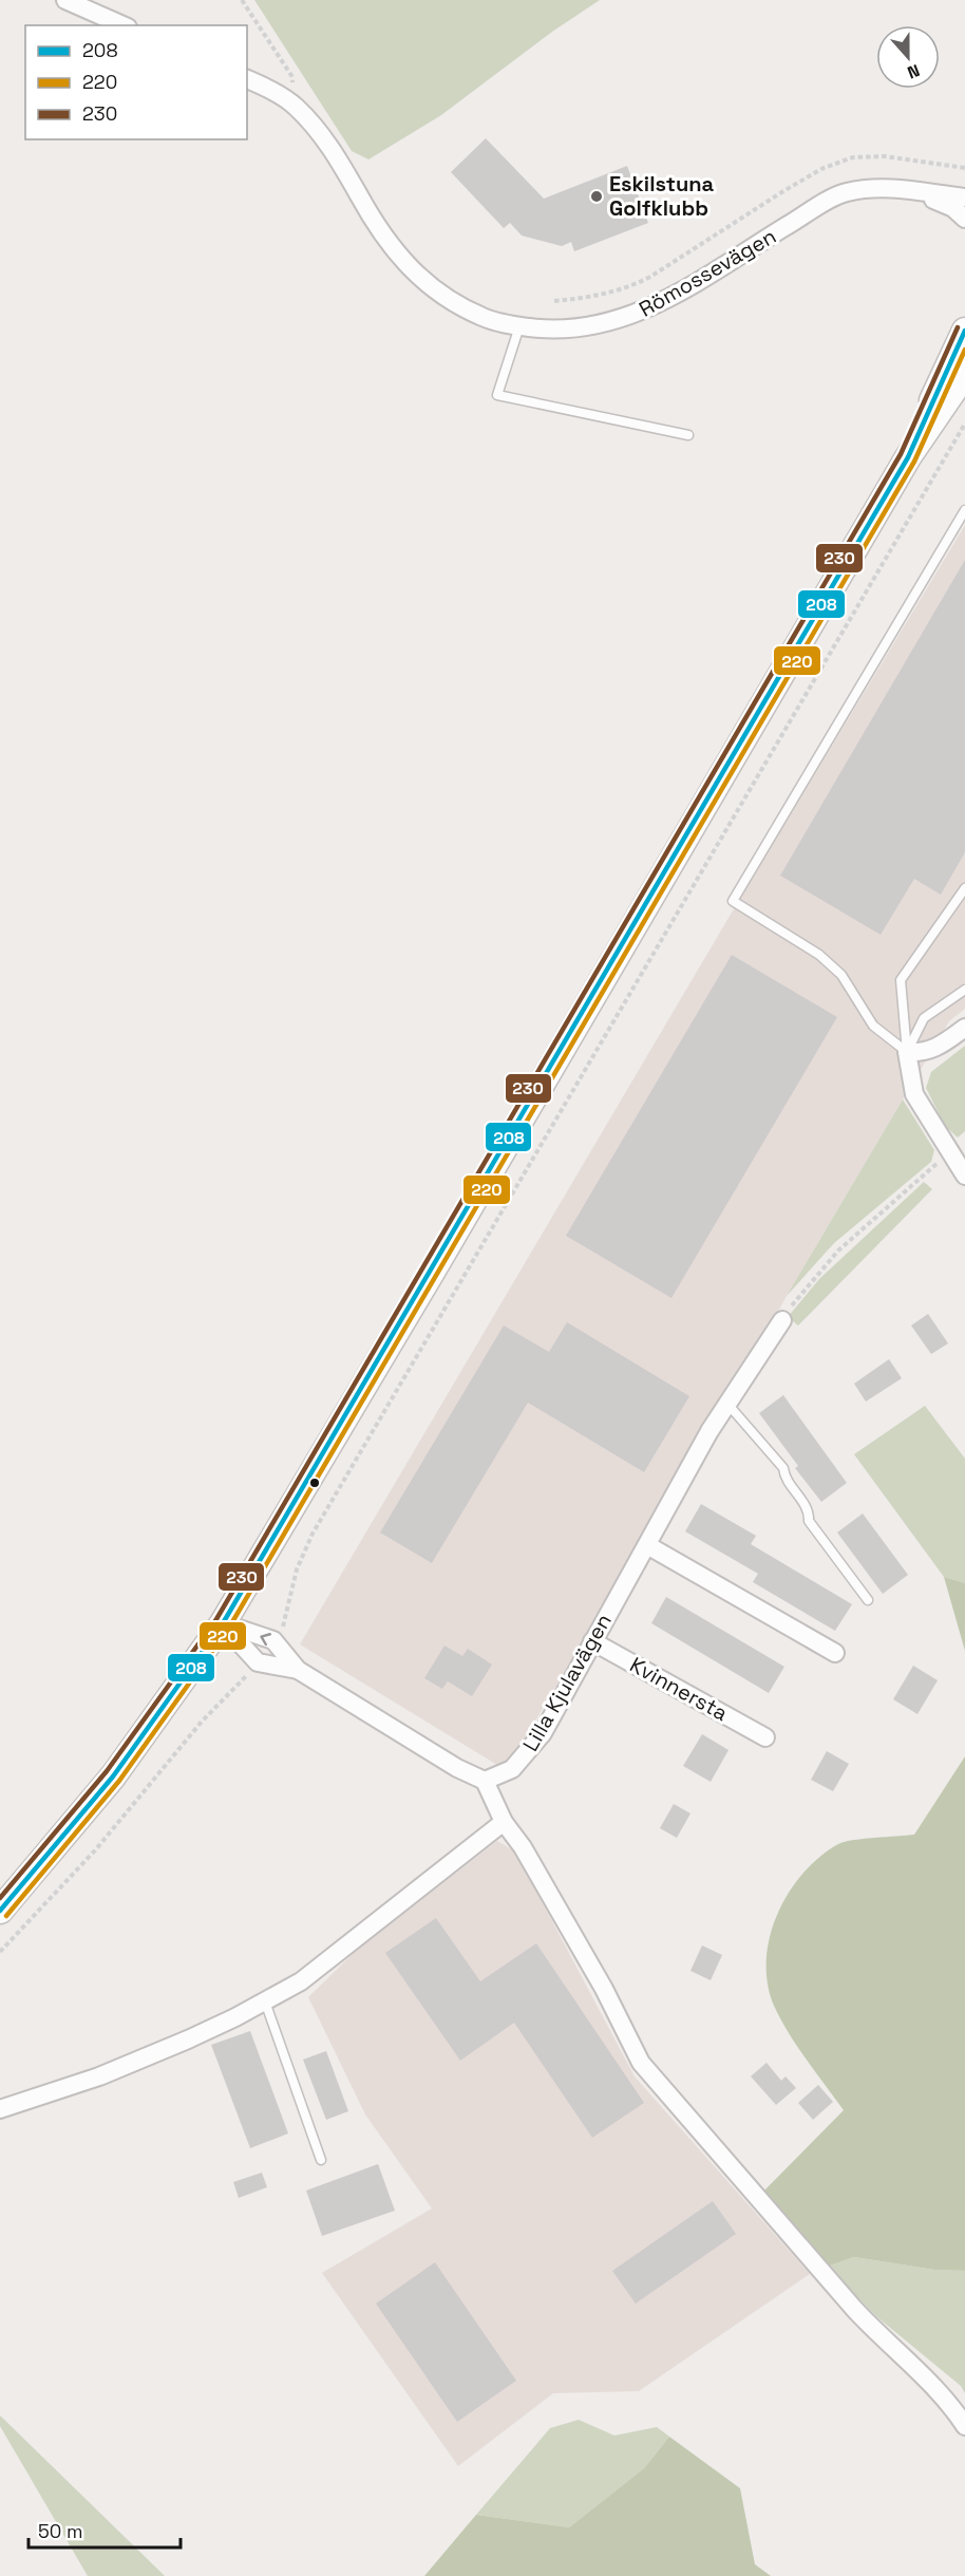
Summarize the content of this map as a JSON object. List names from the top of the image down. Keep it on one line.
{"streets":{"street":["Römossevägen","Lilla Kjulavägen","Kvinnersta"]},"crossings":[["Lilla Kjulavägen","Kvinnersta"]],"places":["Eskilstuna Golfklubb"],"lines":["transit line 230","transit line 208","transit line 220"],"legend":["208","220","230"],"scale_bar":"50 m","north":"bottom"}
